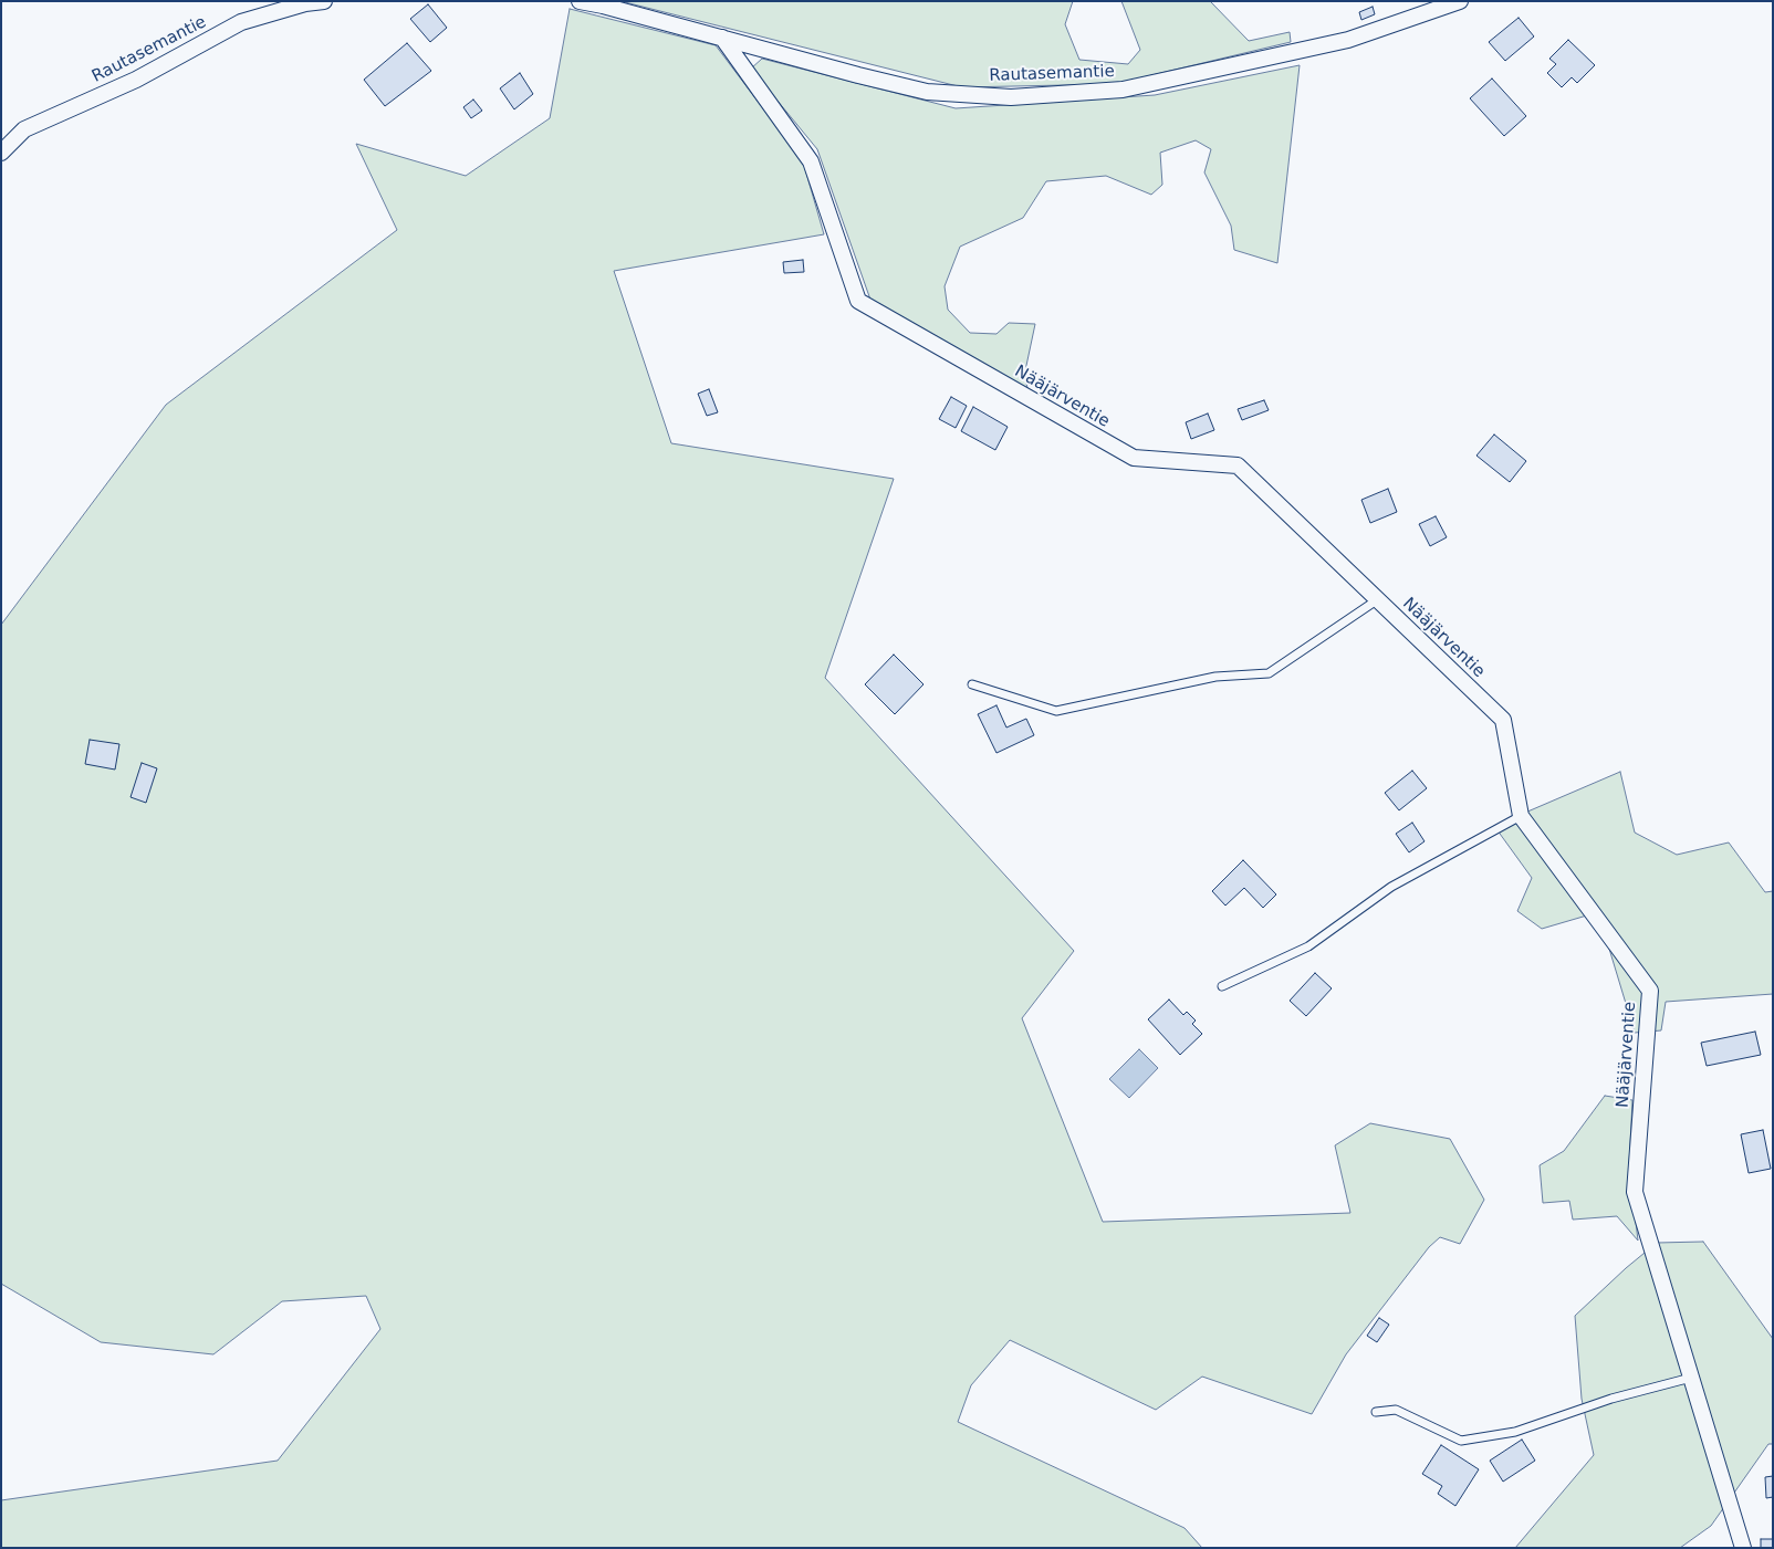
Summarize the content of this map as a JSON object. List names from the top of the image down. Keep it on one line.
{"streets":{"street":["Rautasemantie","Nääjärventie"]},"crossings":[["Rautasemantie","Nääjärventie"]]}
